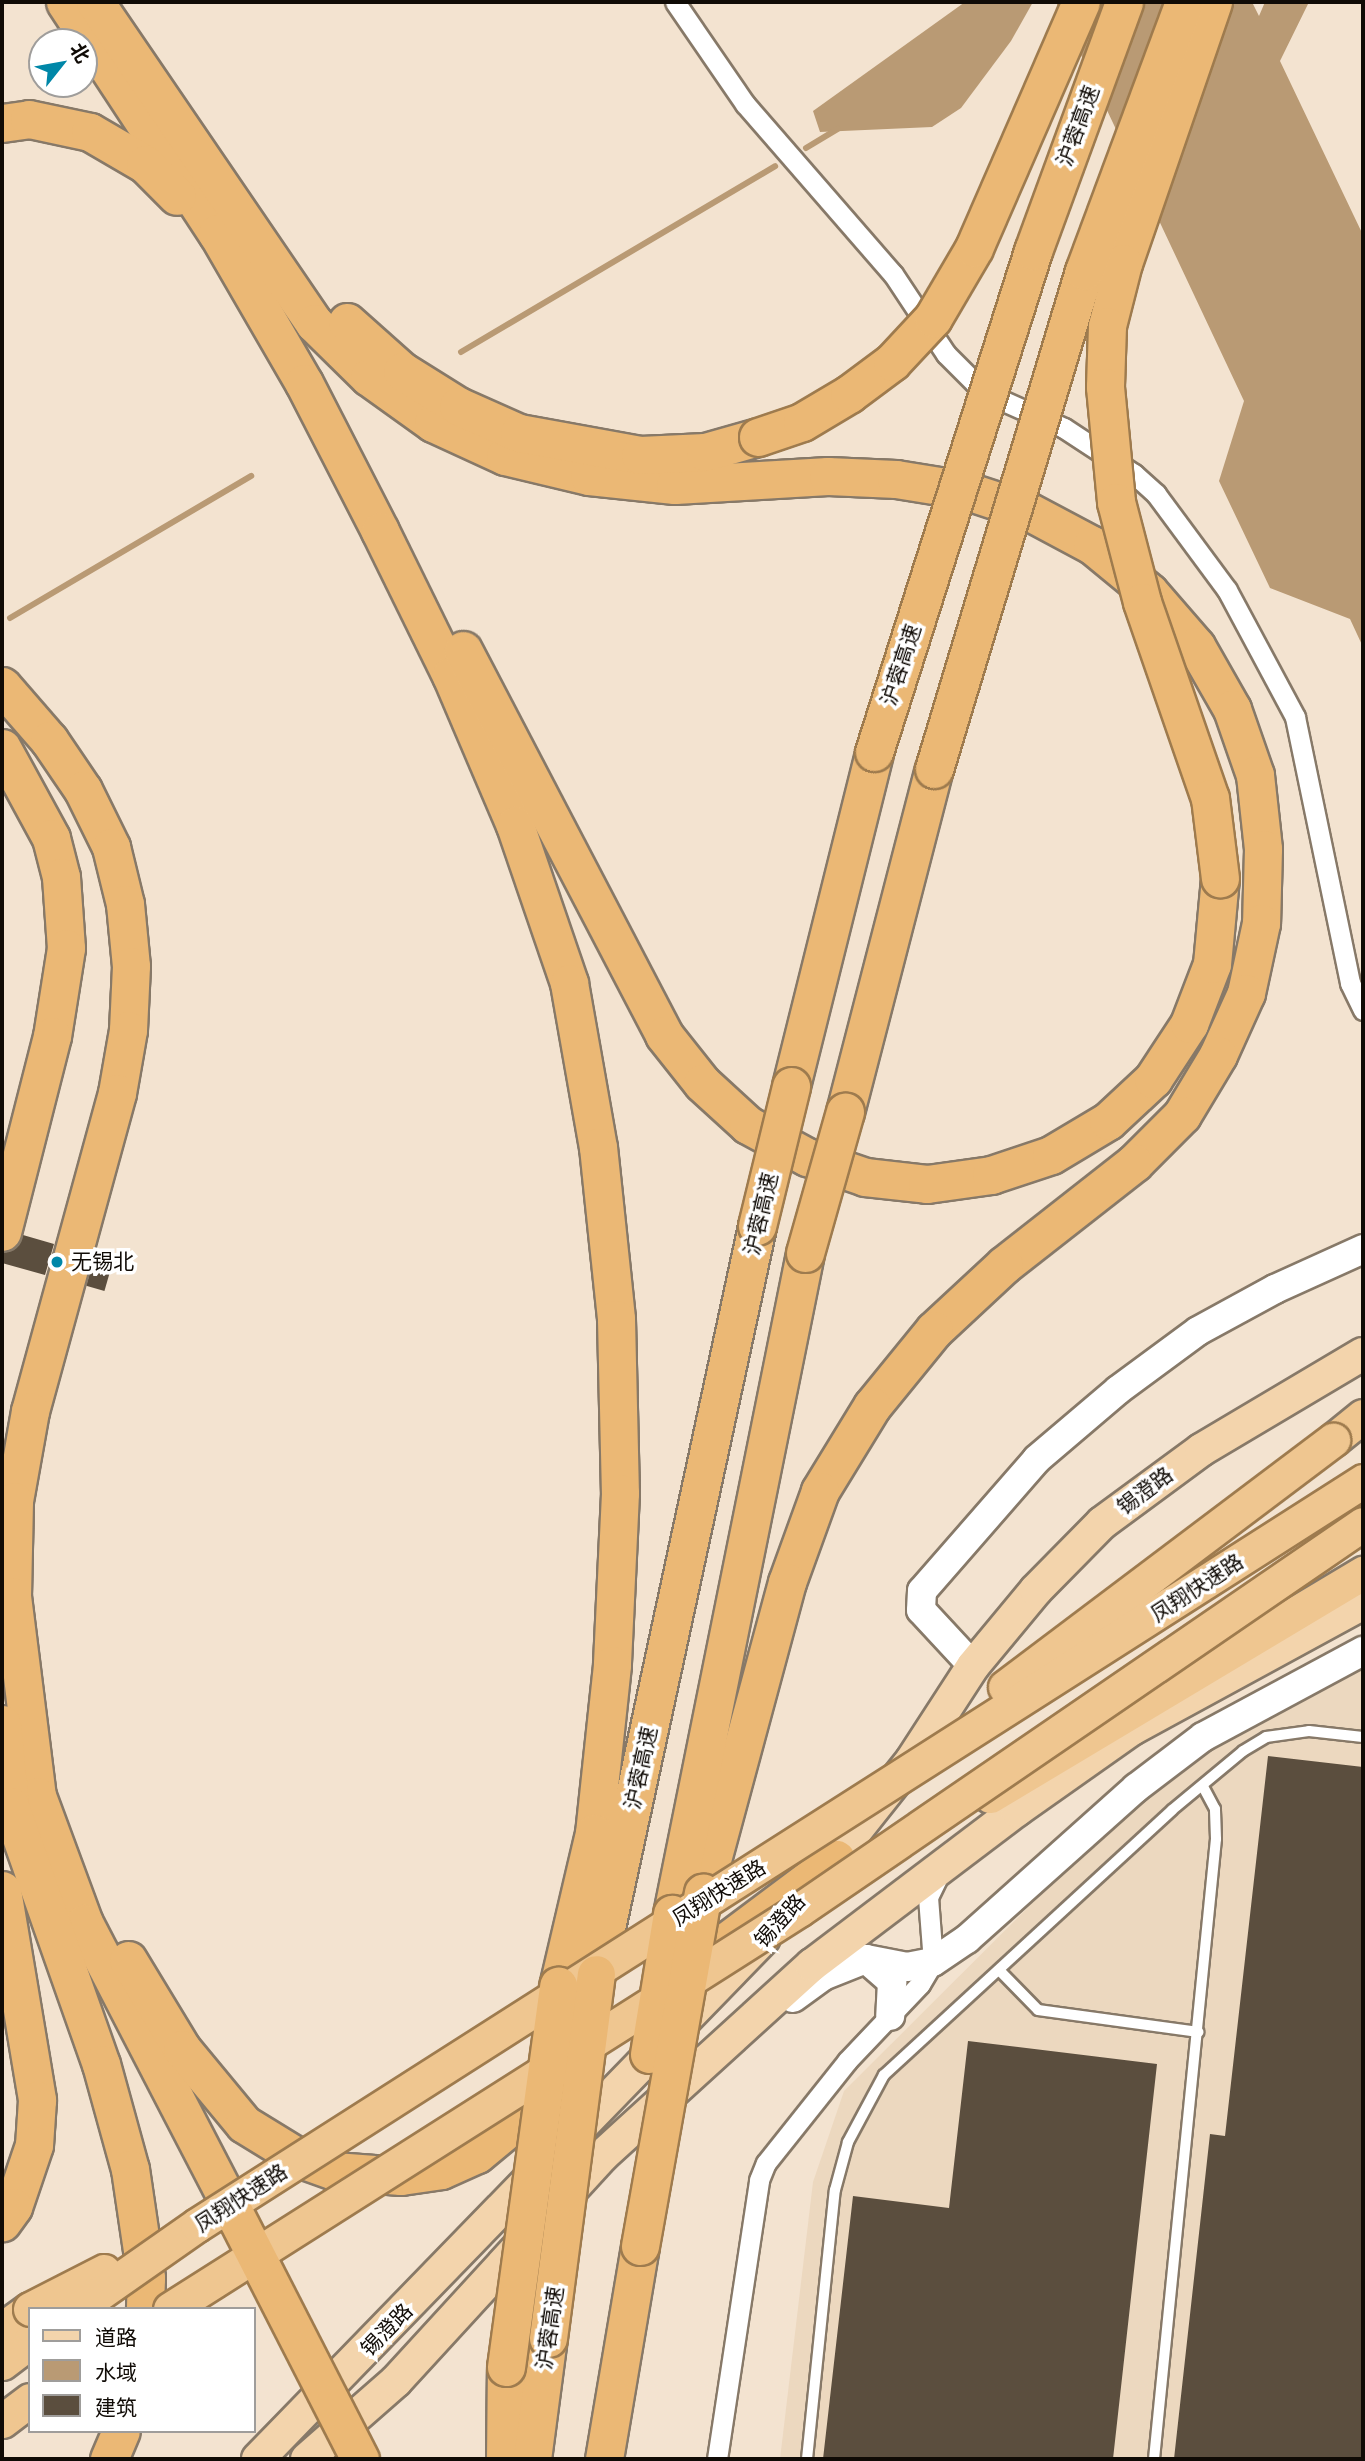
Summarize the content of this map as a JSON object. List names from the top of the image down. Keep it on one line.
{"streets":{"highway":["沪蓉高速","凤翔快速路"],"main road":["锡澄路"]},"places":["无锡北"],"legend":["道路","水域","建筑"],"north":"top right"}
